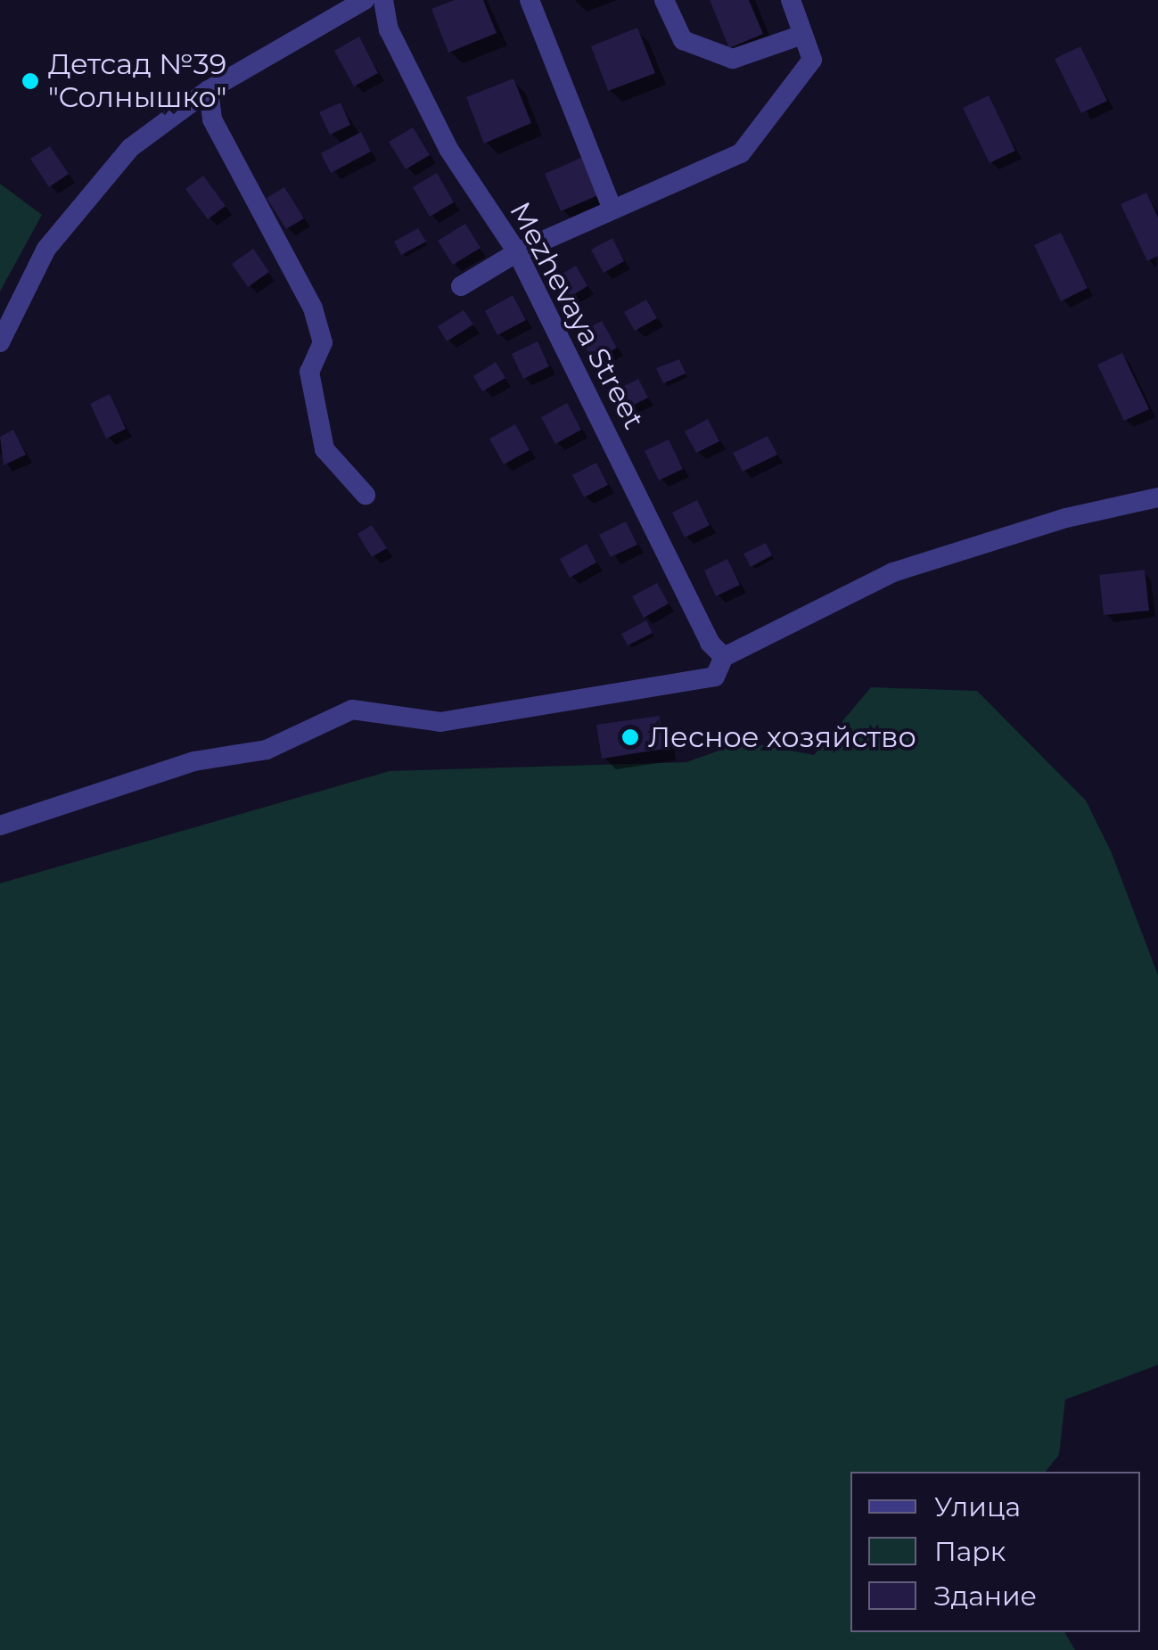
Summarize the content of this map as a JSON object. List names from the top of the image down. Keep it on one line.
{"streets":{"street":["Mezhevaya Street"]},"places":["Детсад №39 \"Солнышко\"","Лесное хозяйство"],"legend":["Улица","Парк","Здание"]}
